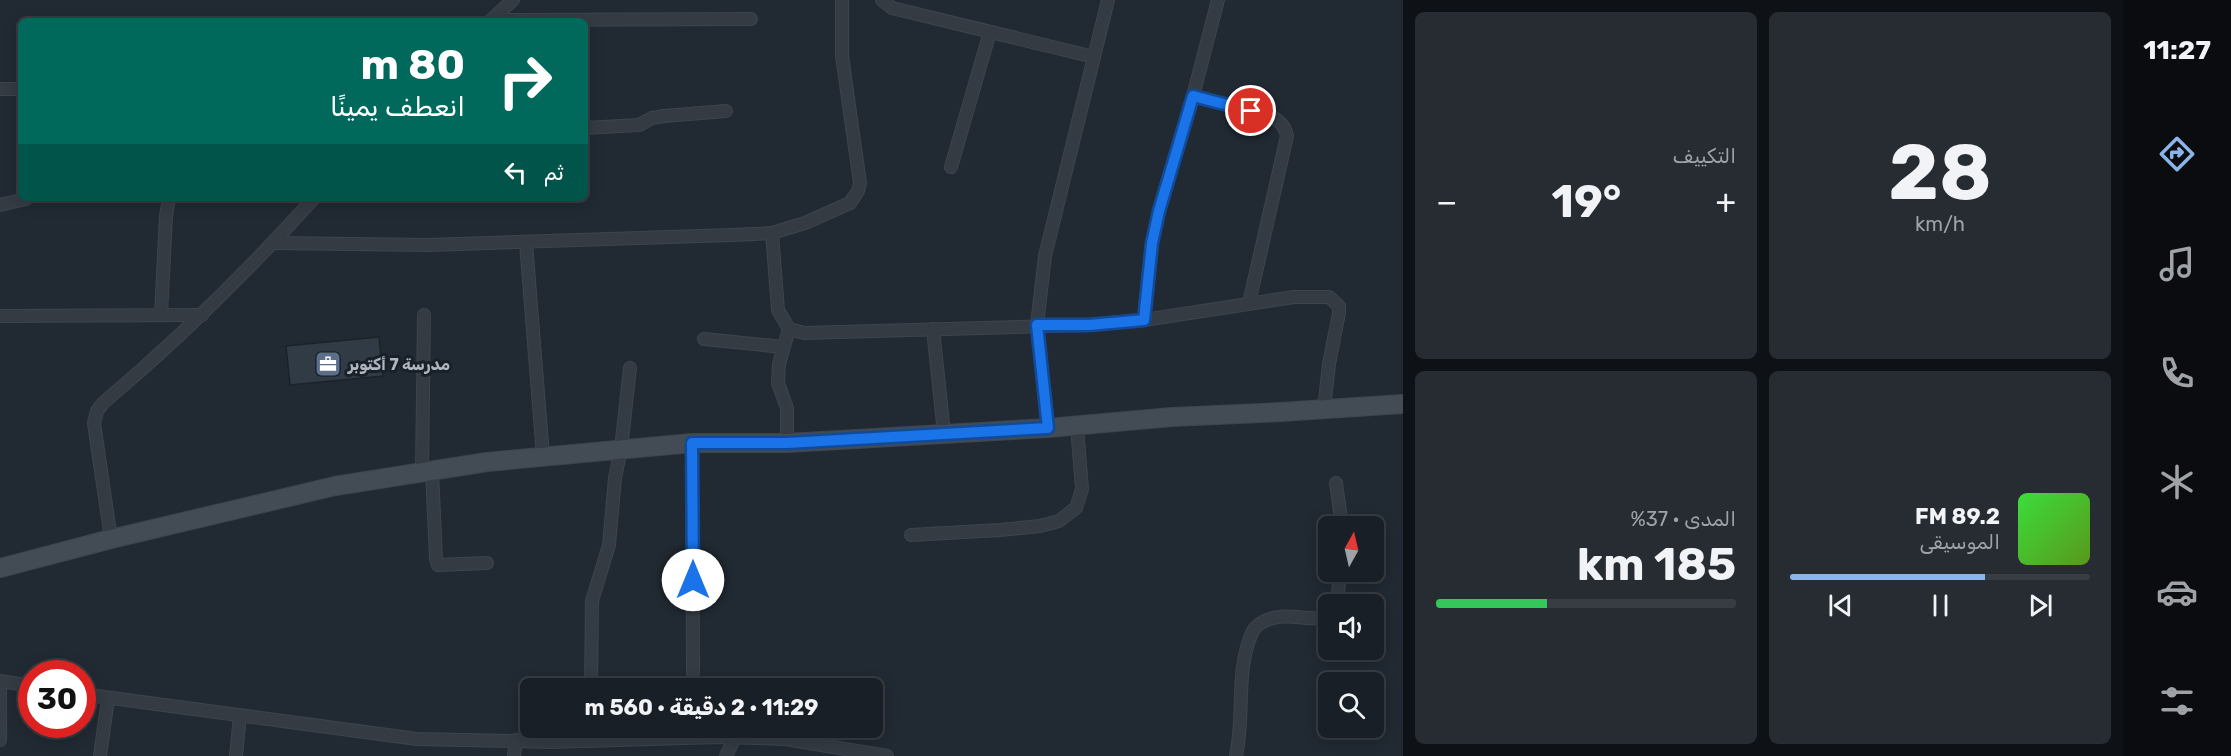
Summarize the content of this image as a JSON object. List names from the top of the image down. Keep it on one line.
{"places":{"office":["مدرسة 7 أكتوبر"]},"north":"top","page":{"tabs":"11:27","tile":[["28","km/h"],"التكييف",["المدى · 37%","185 km"]],"turn":["80 m","انعطف يمينًا"],"then":"ثم","heat":["−","19°","+"],"song":["89.2 FM","الموسيقى"],"limit":"30","trip":"11:29 · 2 دقيقة · 560 m"}}
